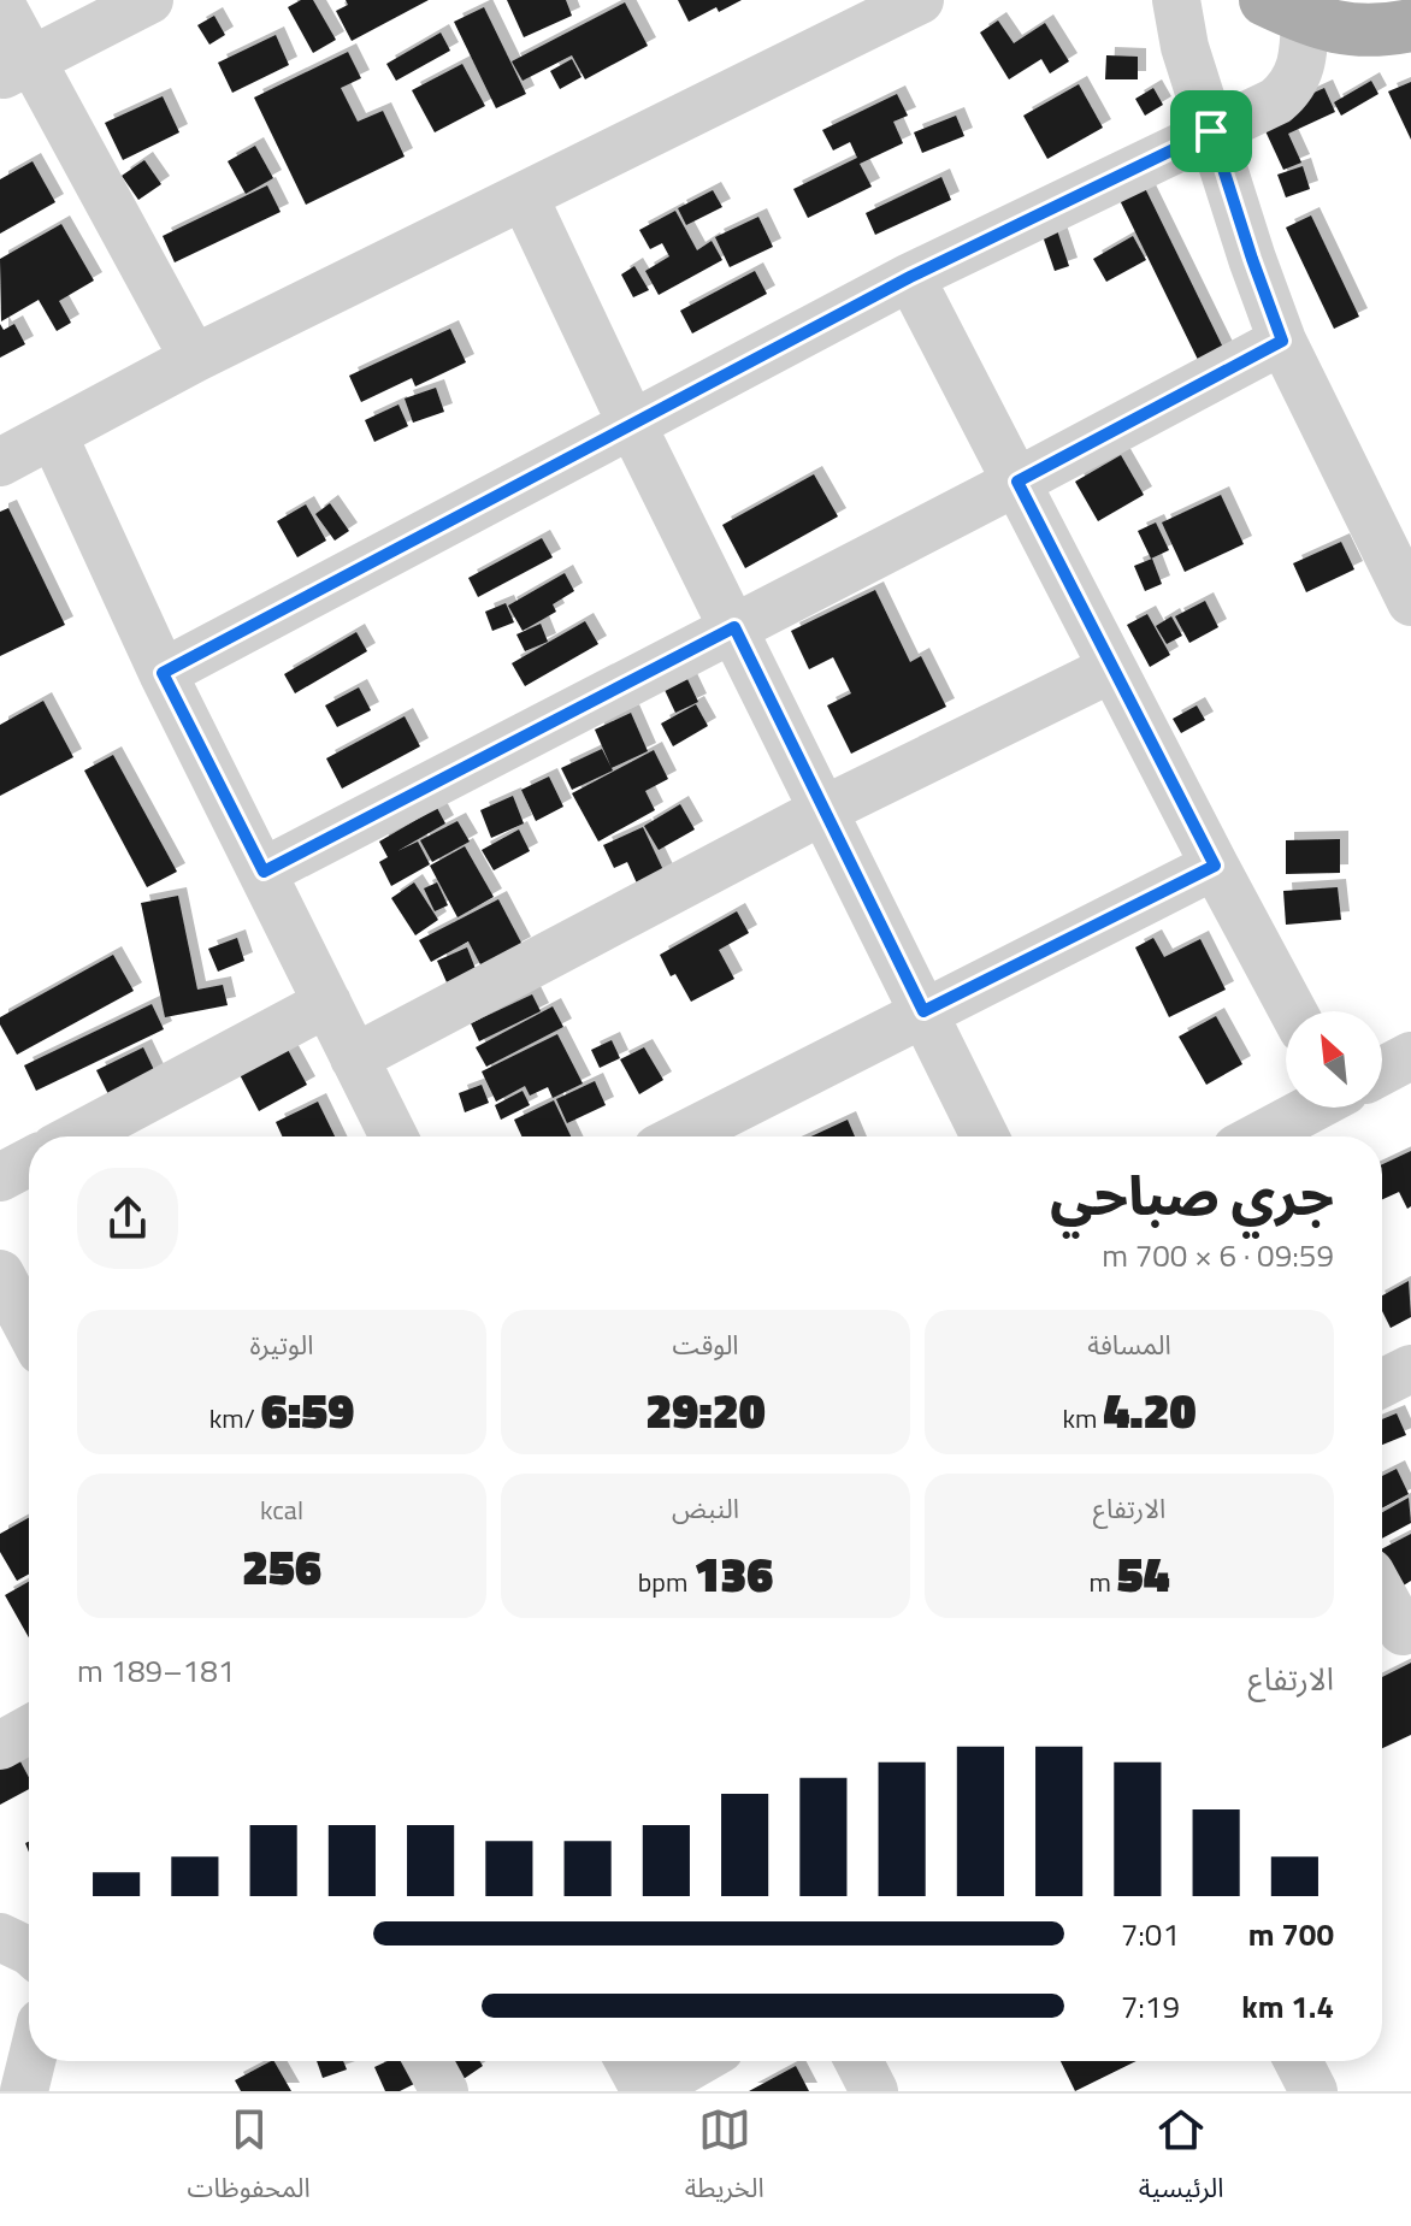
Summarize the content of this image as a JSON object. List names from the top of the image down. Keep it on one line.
{"north":"top left","page":{"heading":["جري صباحي","09:59 · 6 × 700 m"],"stats":[["المسافة","4.20 km"],["الوقت","29:20"],["الوتيرة","6:59 /km"],["الارتفاع","54 m"],["النبض","136 bpm"],["kcal","256"]],"chart":["الارتفاع","181–189 m"],"list":[{"name":"700 m","note":"7:01"},{"name":"1.4 km","note":"7:19"}],"tabs":["الرئيسية","الخريطة","المحفوظات"]}}
